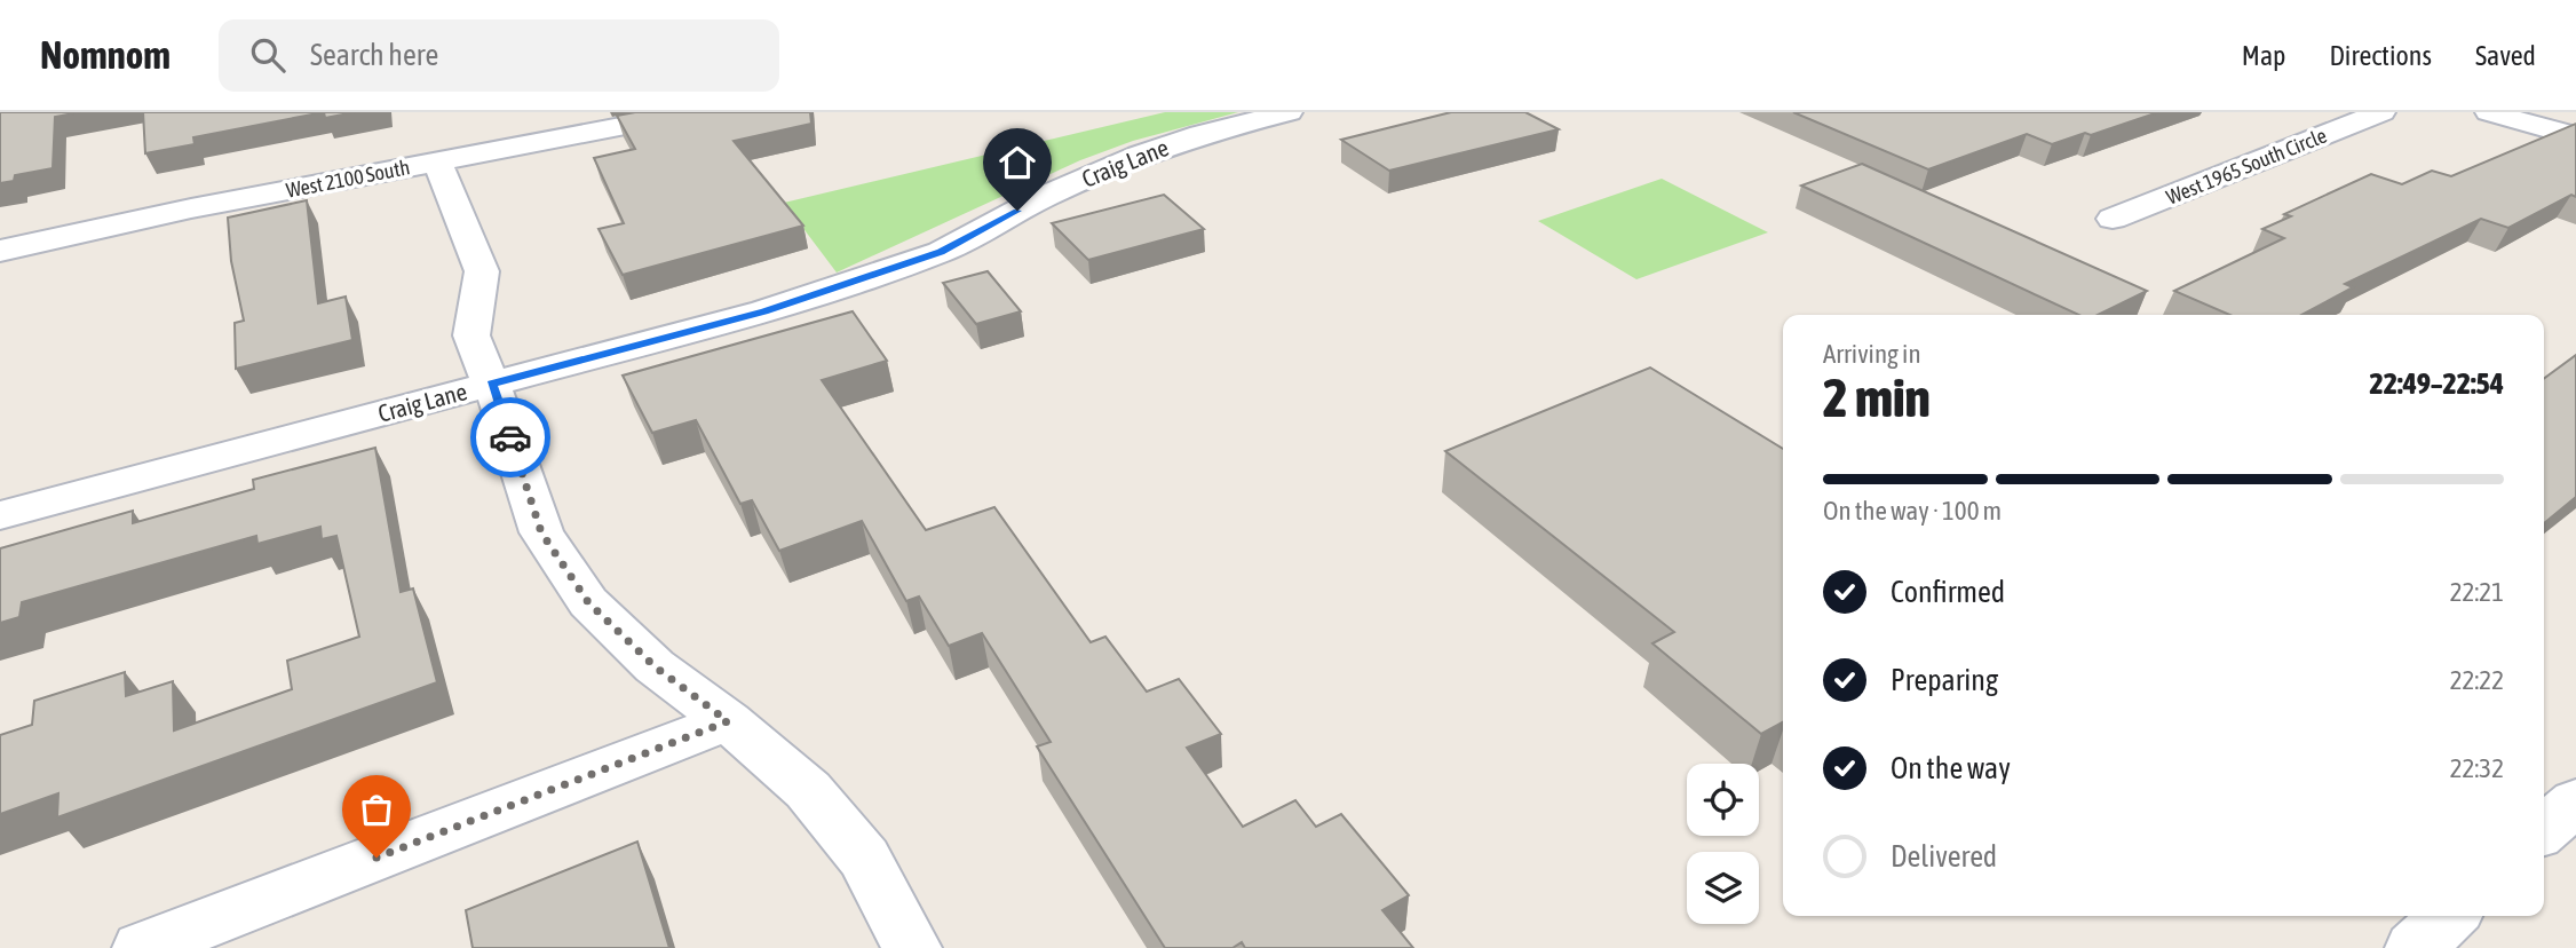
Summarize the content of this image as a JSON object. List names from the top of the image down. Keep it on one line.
{"streets":{"street":["Craig Lane","West 1965 South Circle","West 2100 South"]},"page":{"header":"Nomnom","search":"Search here","nav":["Map","Directions","Saved"],"heading":["2 min","Arriving in","22:49–22:54"],"bar":"On the way · 100 m","list":[["Confirmed","22:21"],["Preparing","22:22"],["On the way","22:32"],"Delivered"]}}
